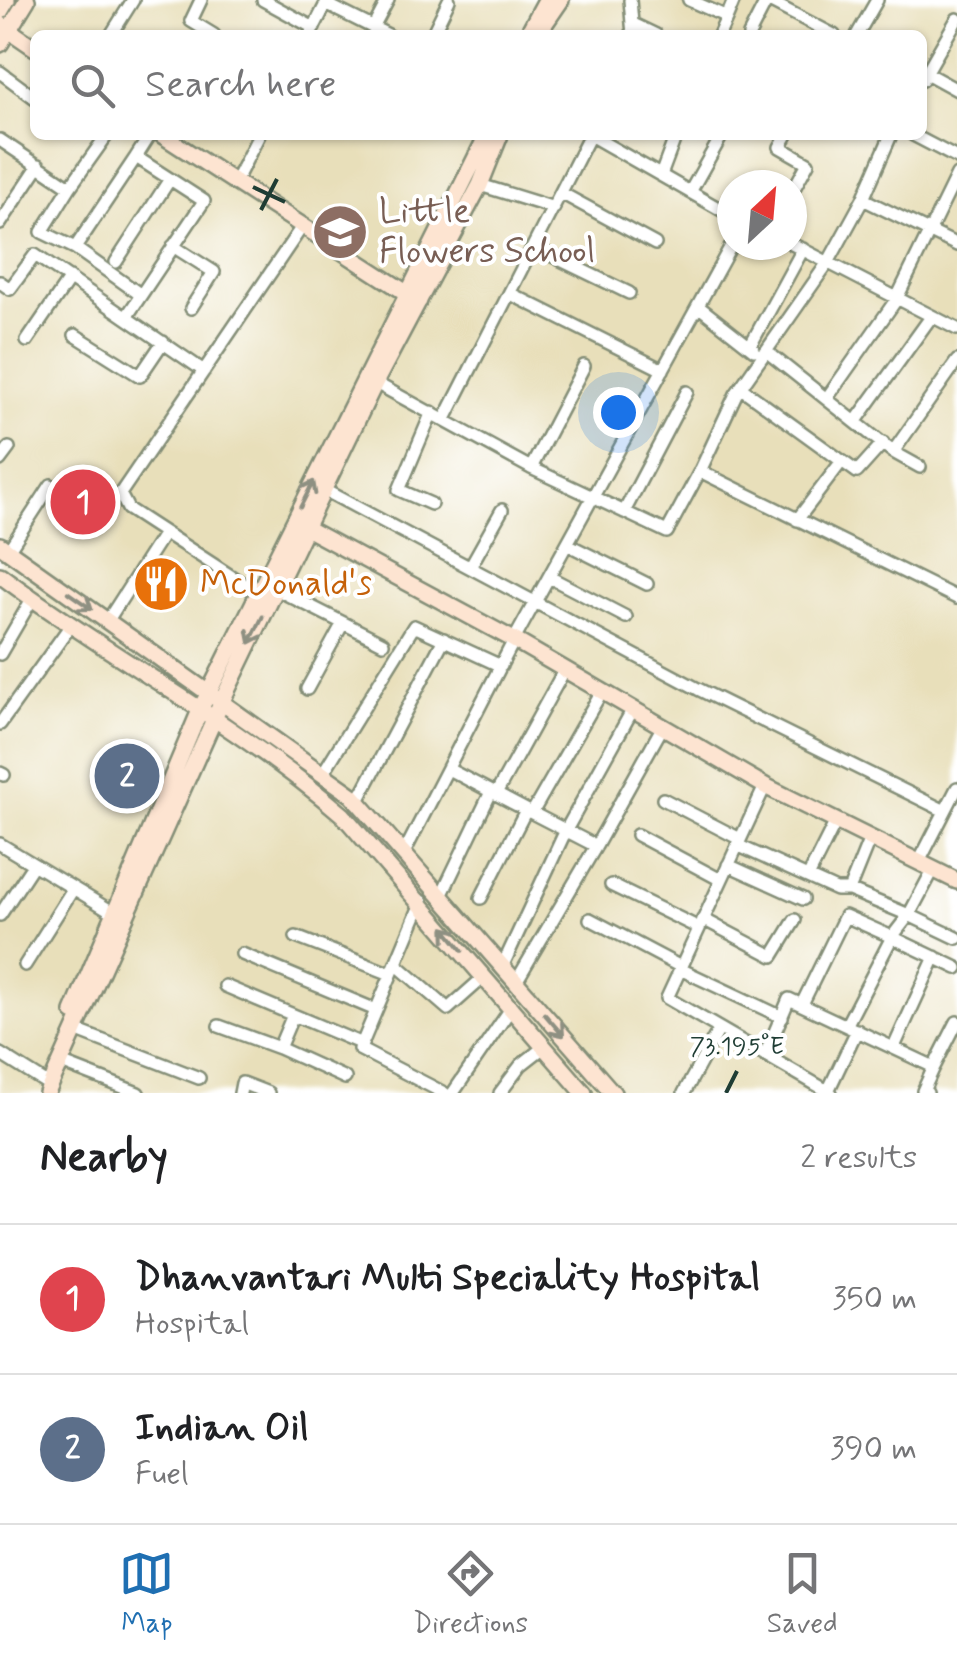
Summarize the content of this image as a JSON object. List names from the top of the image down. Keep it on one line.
{"places":{"school or university":["Little Flowers School"],"restaurant":["McDonald's"]},"north":"top right","page":{"search":"Search here","pins":["1","2"],"heading":["Nearby","2 results"],"list":[{"mark":"1","name":"Dhanvantari Multi Speciality Hospital","note":"Hospital","value":"350 m"},{"mark":"2","name":"Indian Oil","note":"Fuel","value":"390 m"}],"nav":["Map","Directions","Saved"]},"coordinates":["73.195°E"]}
